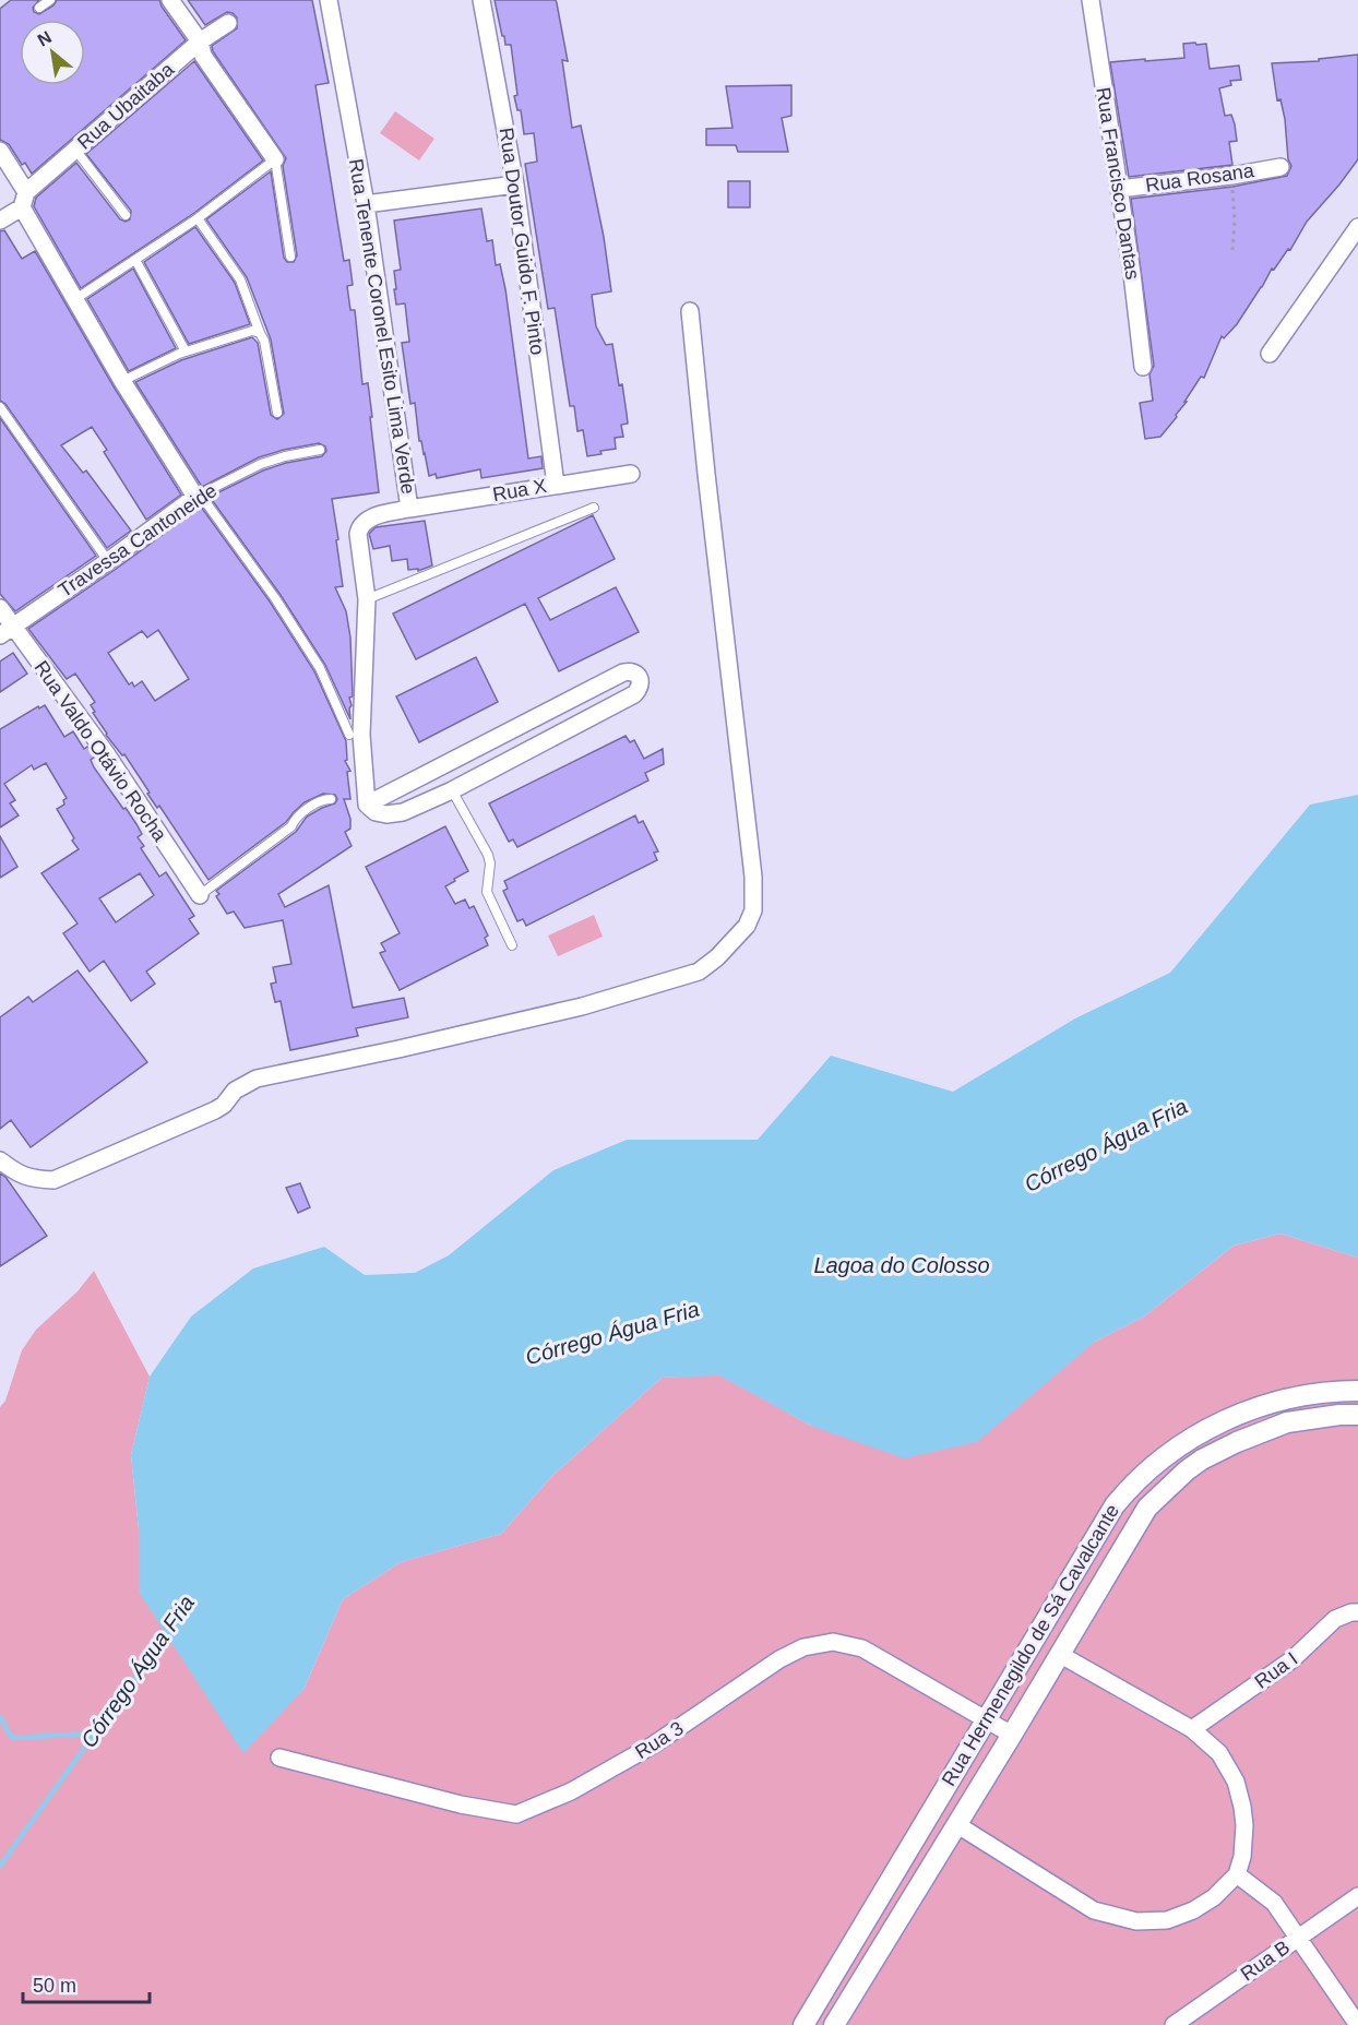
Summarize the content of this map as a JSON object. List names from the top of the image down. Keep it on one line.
{"streets":{"street":["Rua Ubaitaba","Rua Rosana","Rua Francisco Dantas","Rua Doutor Guido F. Pinto","Rua Tenente Coronel Esito Lima Verde","Rua X","Travessa Cantoneide","Rua Valdo Otávio Rocha","Rua Hermenegildo de Sá Cavalcante","Rua I","Rua 3","Rua B"]},"crossings":[["Rua Rosana","Rua Francisco Dantas"],["Rua Doutor Guido F. Pinto","Rua X"],["Rua Tenente Coronel Esito Lima Verde","Rua X"],["Travessa Cantoneide","Rua Valdo Otávio Rocha"],["Rua Hermenegildo de Sá Cavalcante","Rua 3"]],"water":["Córrego Água Fria","Lagoa do Colosso"],"scale_bar":"50 m","north":"top left"}
